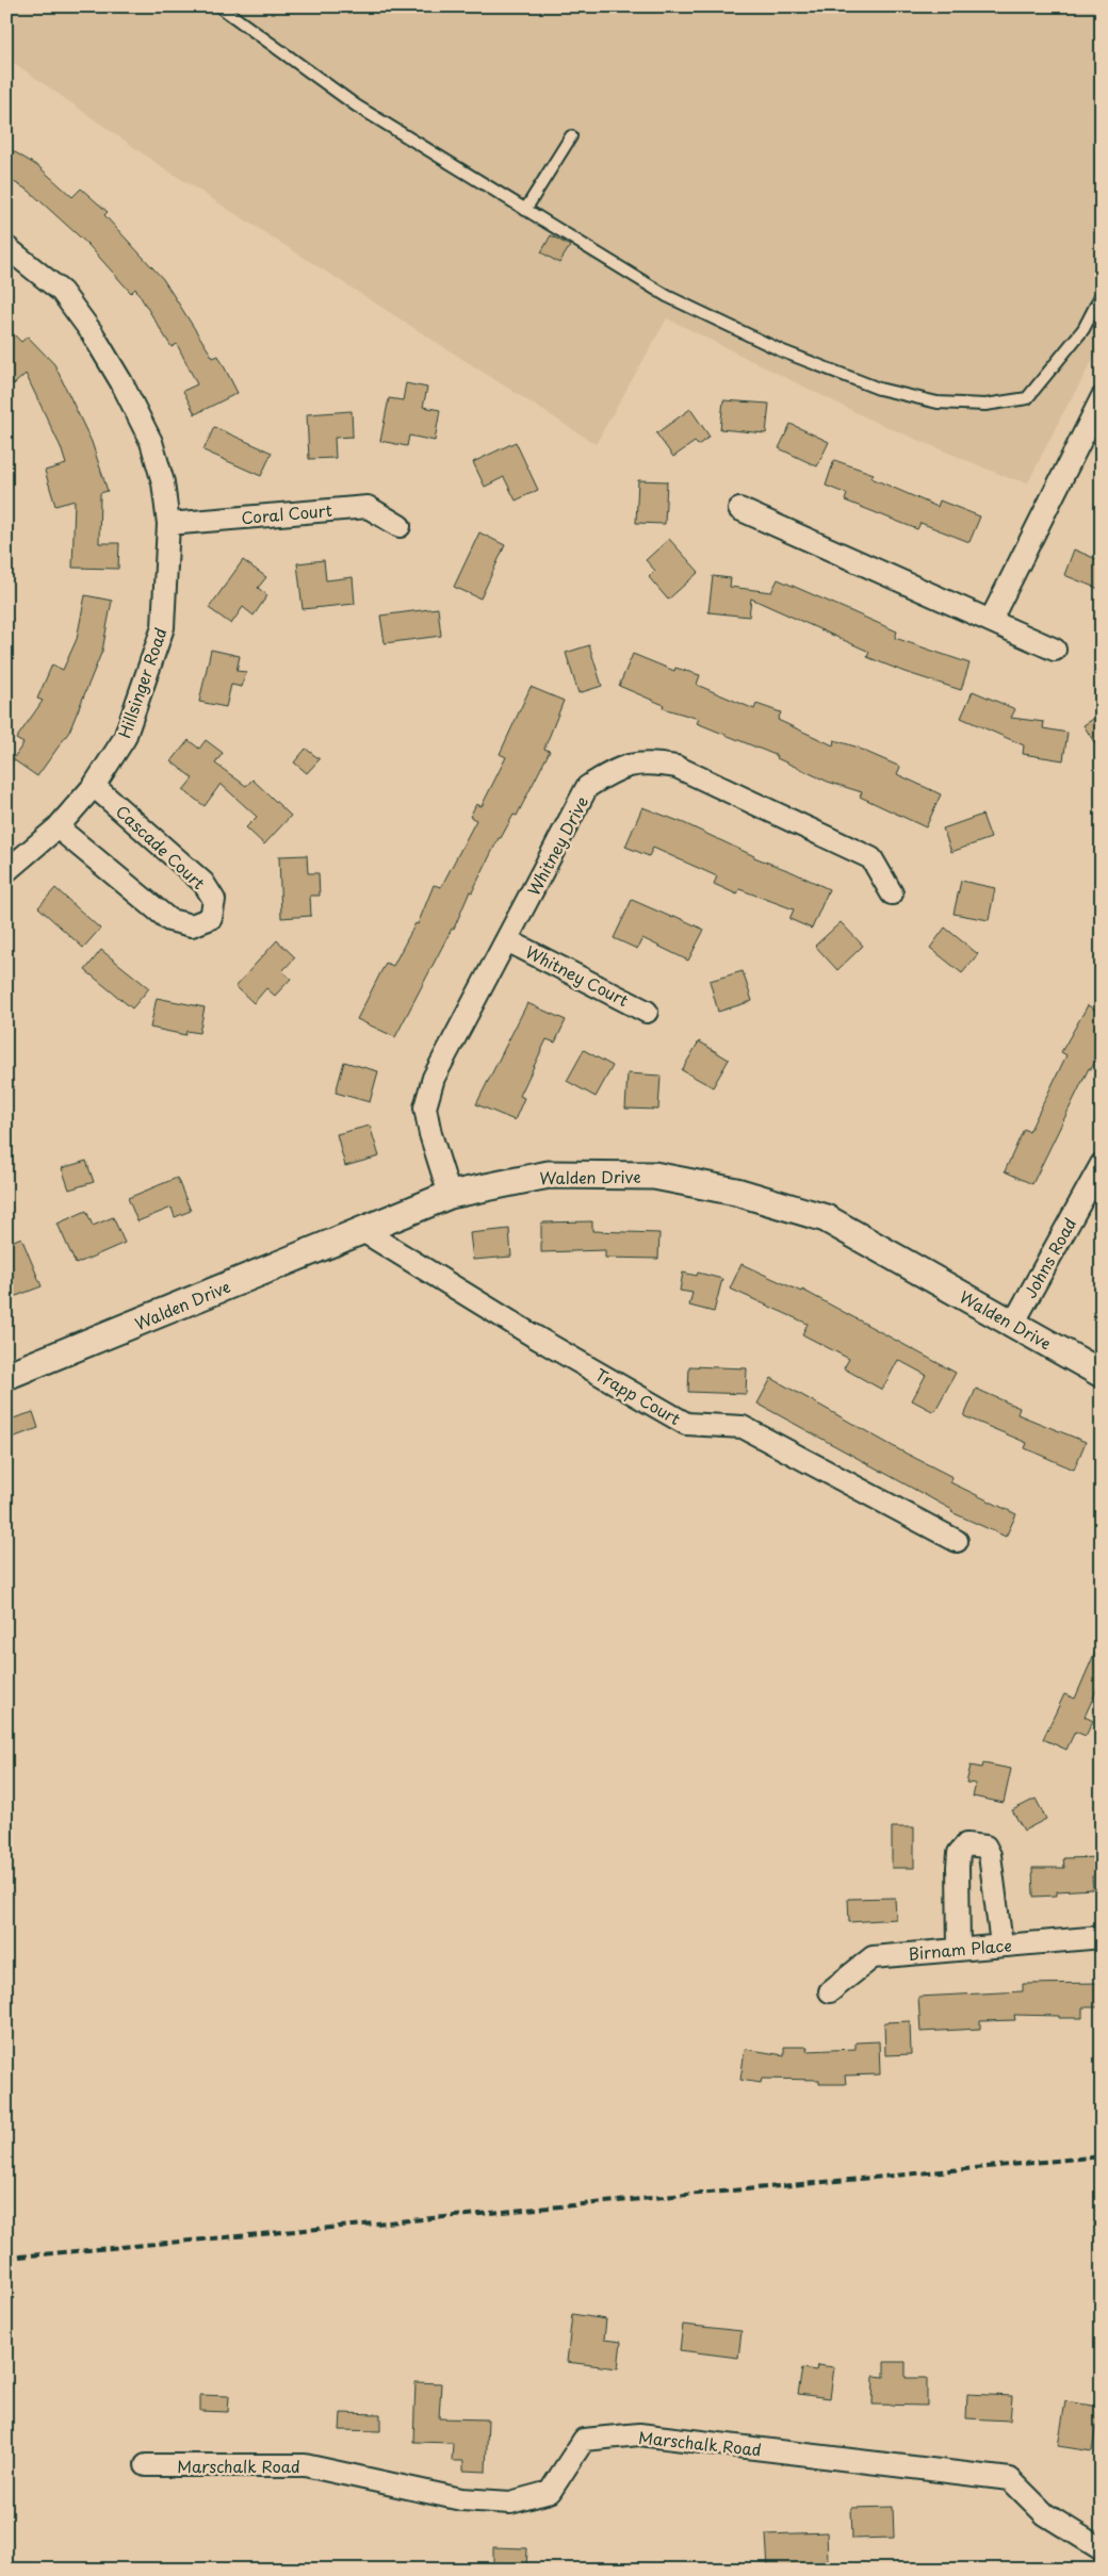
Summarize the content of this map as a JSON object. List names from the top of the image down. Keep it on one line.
{"streets":{"street":["Coral Court","Hillsinger Road","Whitney Drive","Cascade Court","Whitney Court","Walden Drive","Johns Road","Trapp Court","Birnam Place","Marschalk Road"]},"crossings":[["Coral Court","Hillsinger Road"],["Hillsinger Road","Cascade Court"],["Whitney Drive","Whitney Court"],["Whitney Drive","Walden Drive"],["Walden Drive","Johns Road"],["Walden Drive","Trapp Court"]]}
